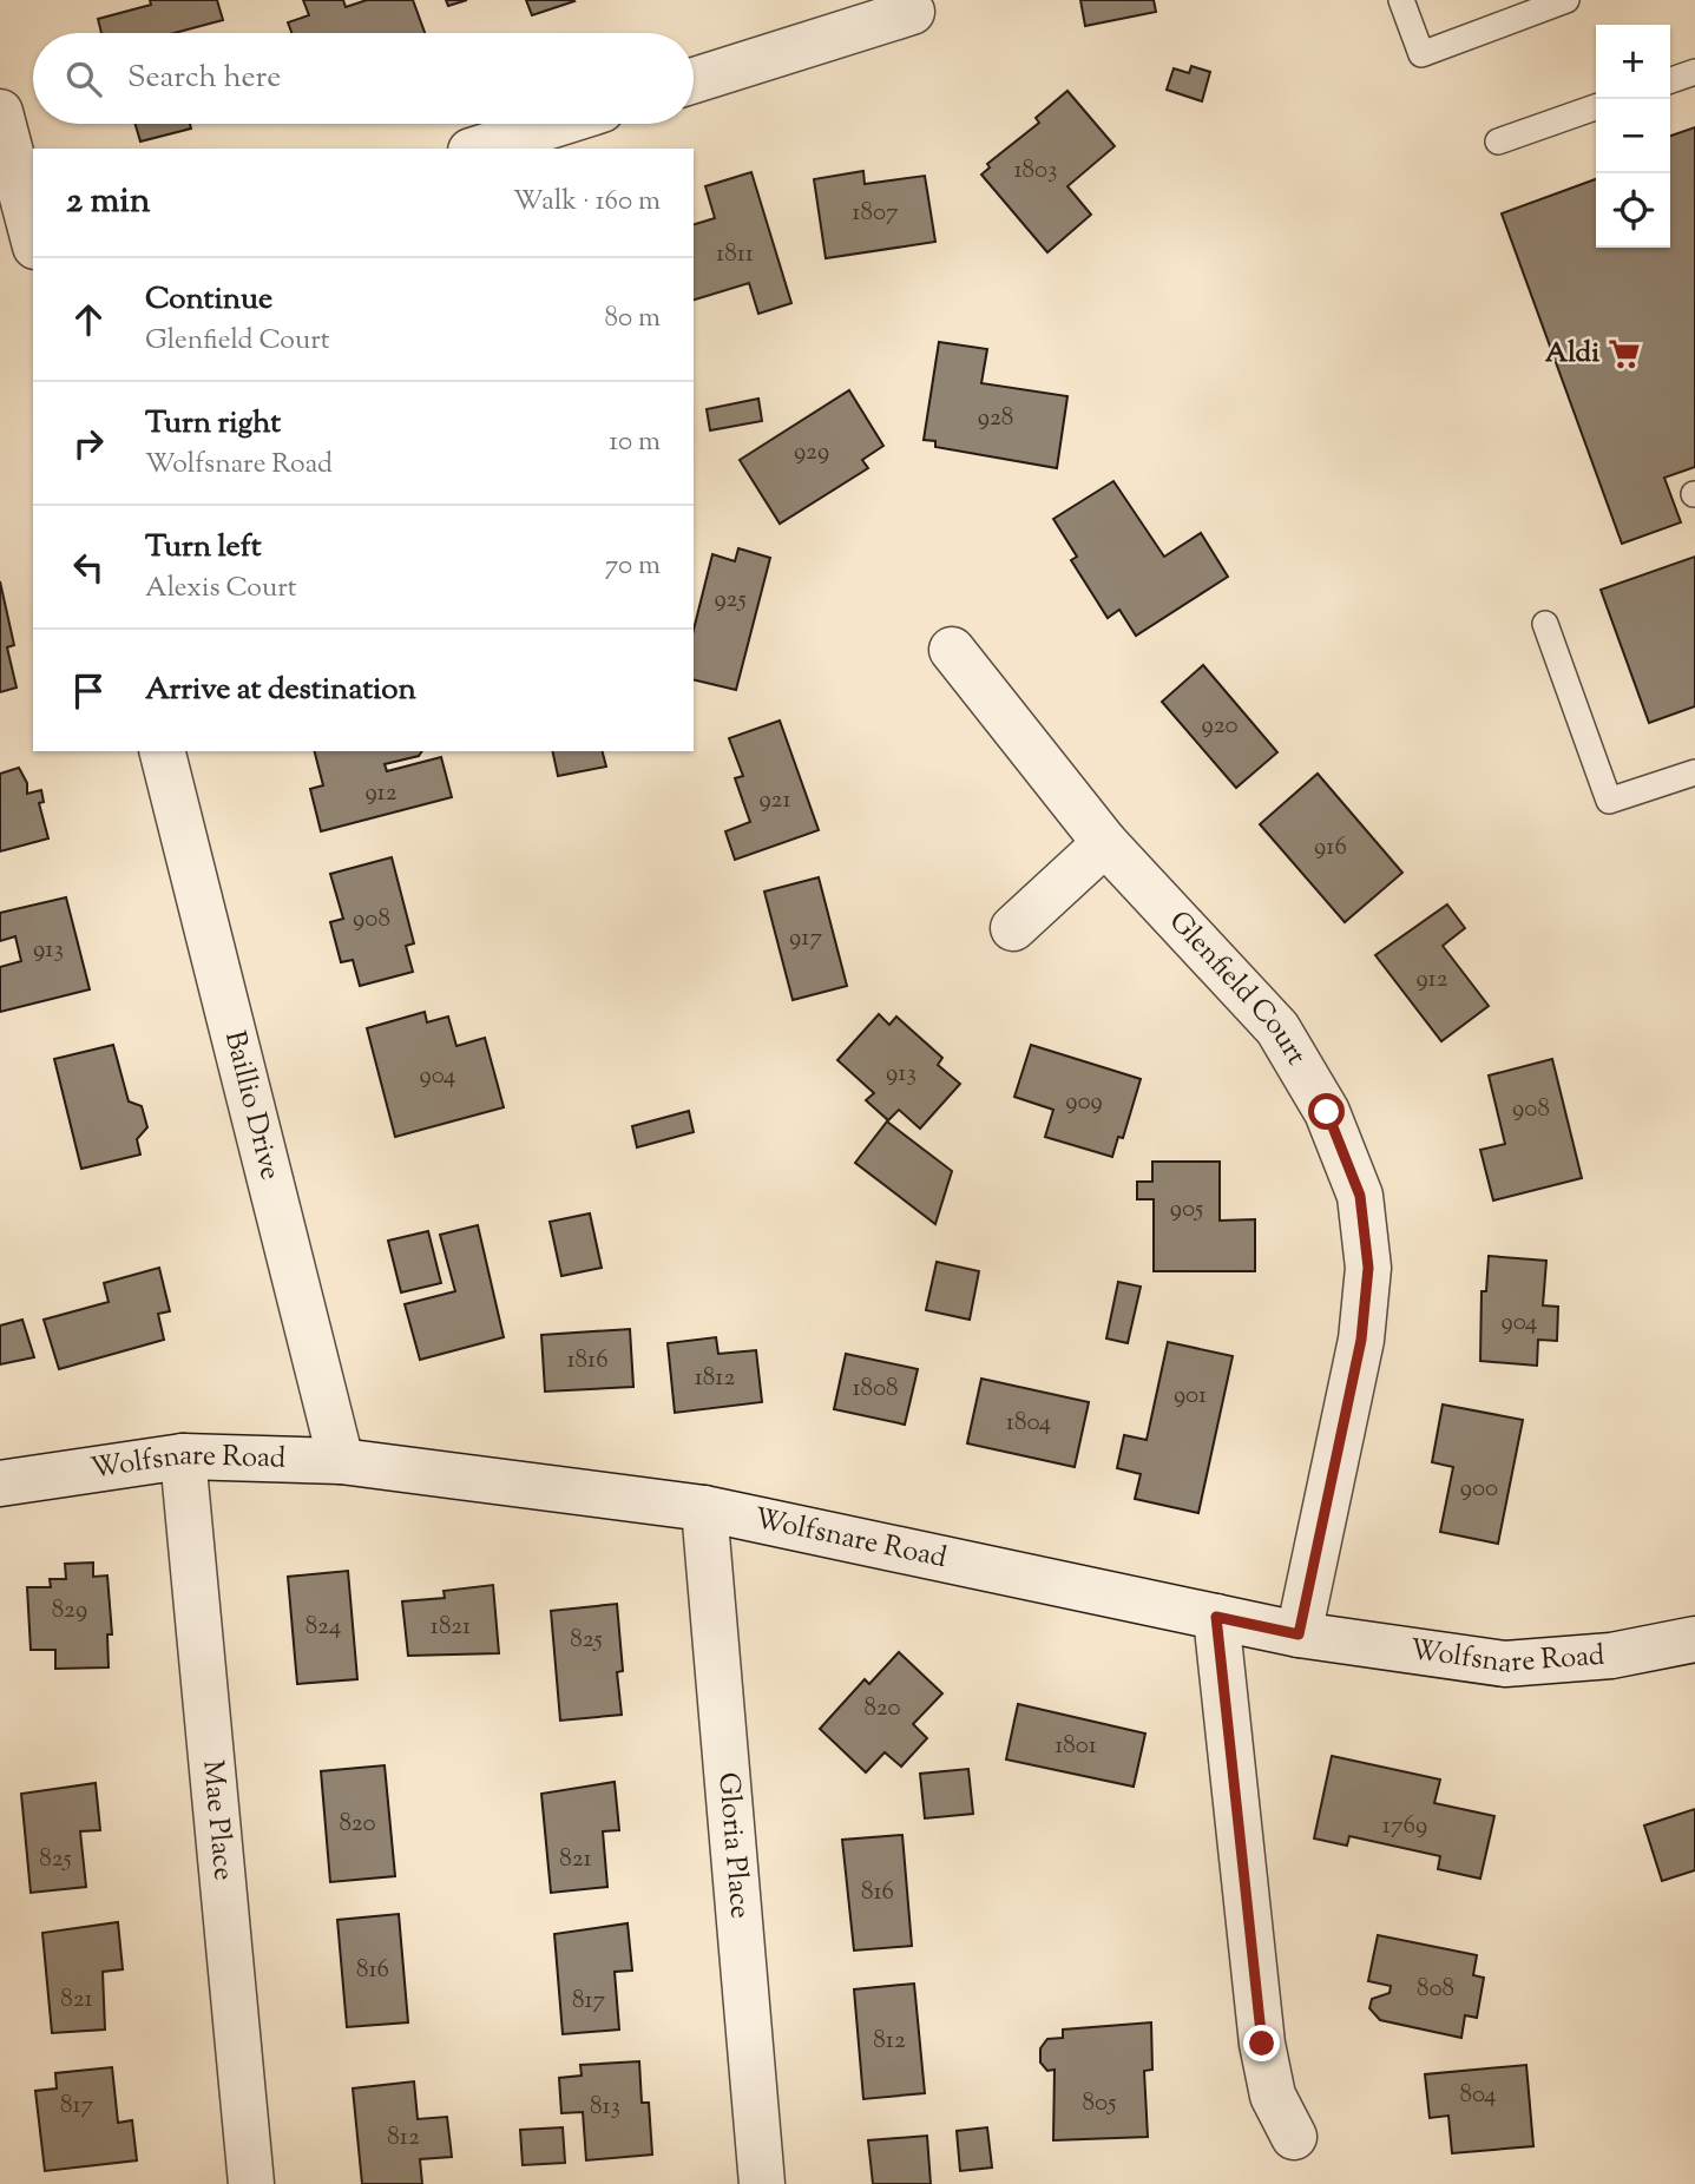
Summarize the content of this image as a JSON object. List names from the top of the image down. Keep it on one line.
{"streets":{"street":["Glenfield Court","Baillio Drive","Wolfsnare Road","Mae Place","Gloria Place"]},"crossings":[["Glenfield Court","Wolfsnare Road"],["Baillio Drive","Wolfsnare Road"],["Wolfsnare Road","Mae Place"],["Wolfsnare Road","Gloria Place"]],"places":{"supermarket":["Aldi"]},"house_numbers":["1803","1807","1811","928","929","925","920","912","921","916","908","917","913","912","913","904","909","908","905","904","1816","1812","1808","901","1804","900","829","824","1821","825","820","1801","820","1769","825","821","816","816","808","821","817","812","804","805","817","813","812"],"page":{"map_buttons":["+","−"],"search":"Search here","heading":["2 min","Walk · 160 m"],"list":[["Continue","Glenfield Court","80 m"],["Turn right","Wolfsnare Road","10 m"],["Turn left","Alexis Court","70 m"],"Arrive at destination"]}}
